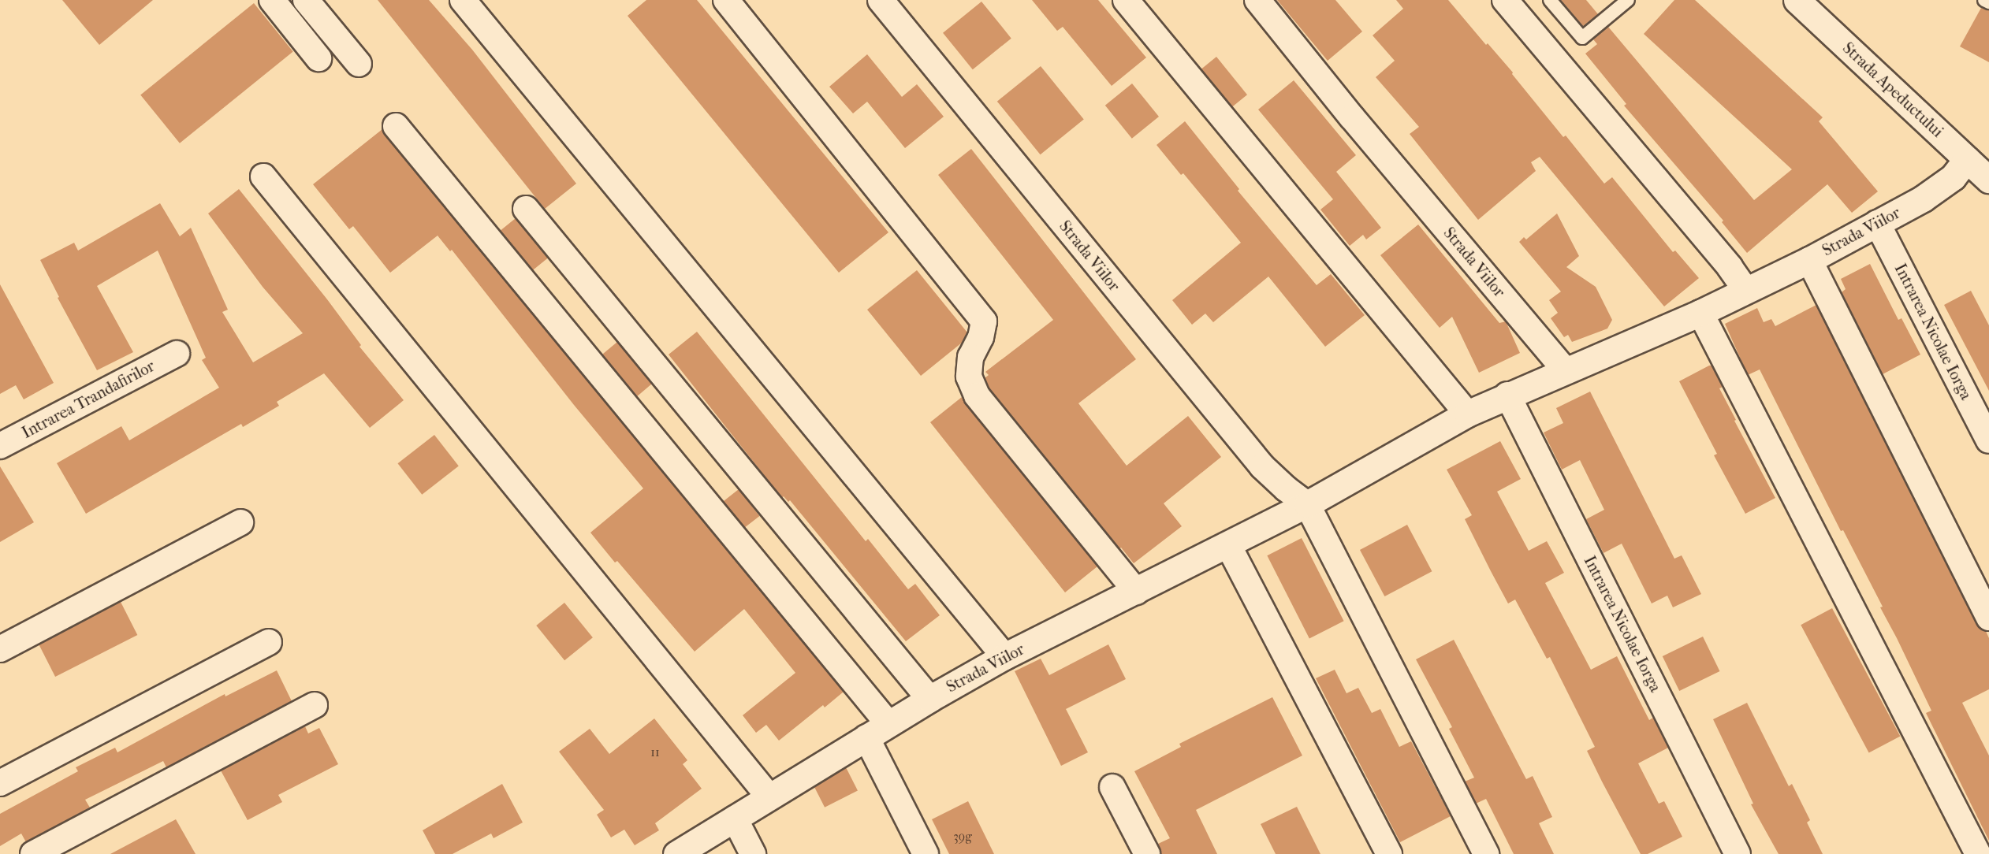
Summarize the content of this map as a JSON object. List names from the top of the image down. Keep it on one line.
{"streets":{"street":["Strada Apeductului","Strada Viilor","Intrarea Nicolae Iorga","Intrarea Trandafirilor"]},"crossings":[["Strada Apeductului","Strada Viilor"],["Strada Viilor","Intrarea Nicolae Iorga"]],"house_numbers":["11","39g"]}
